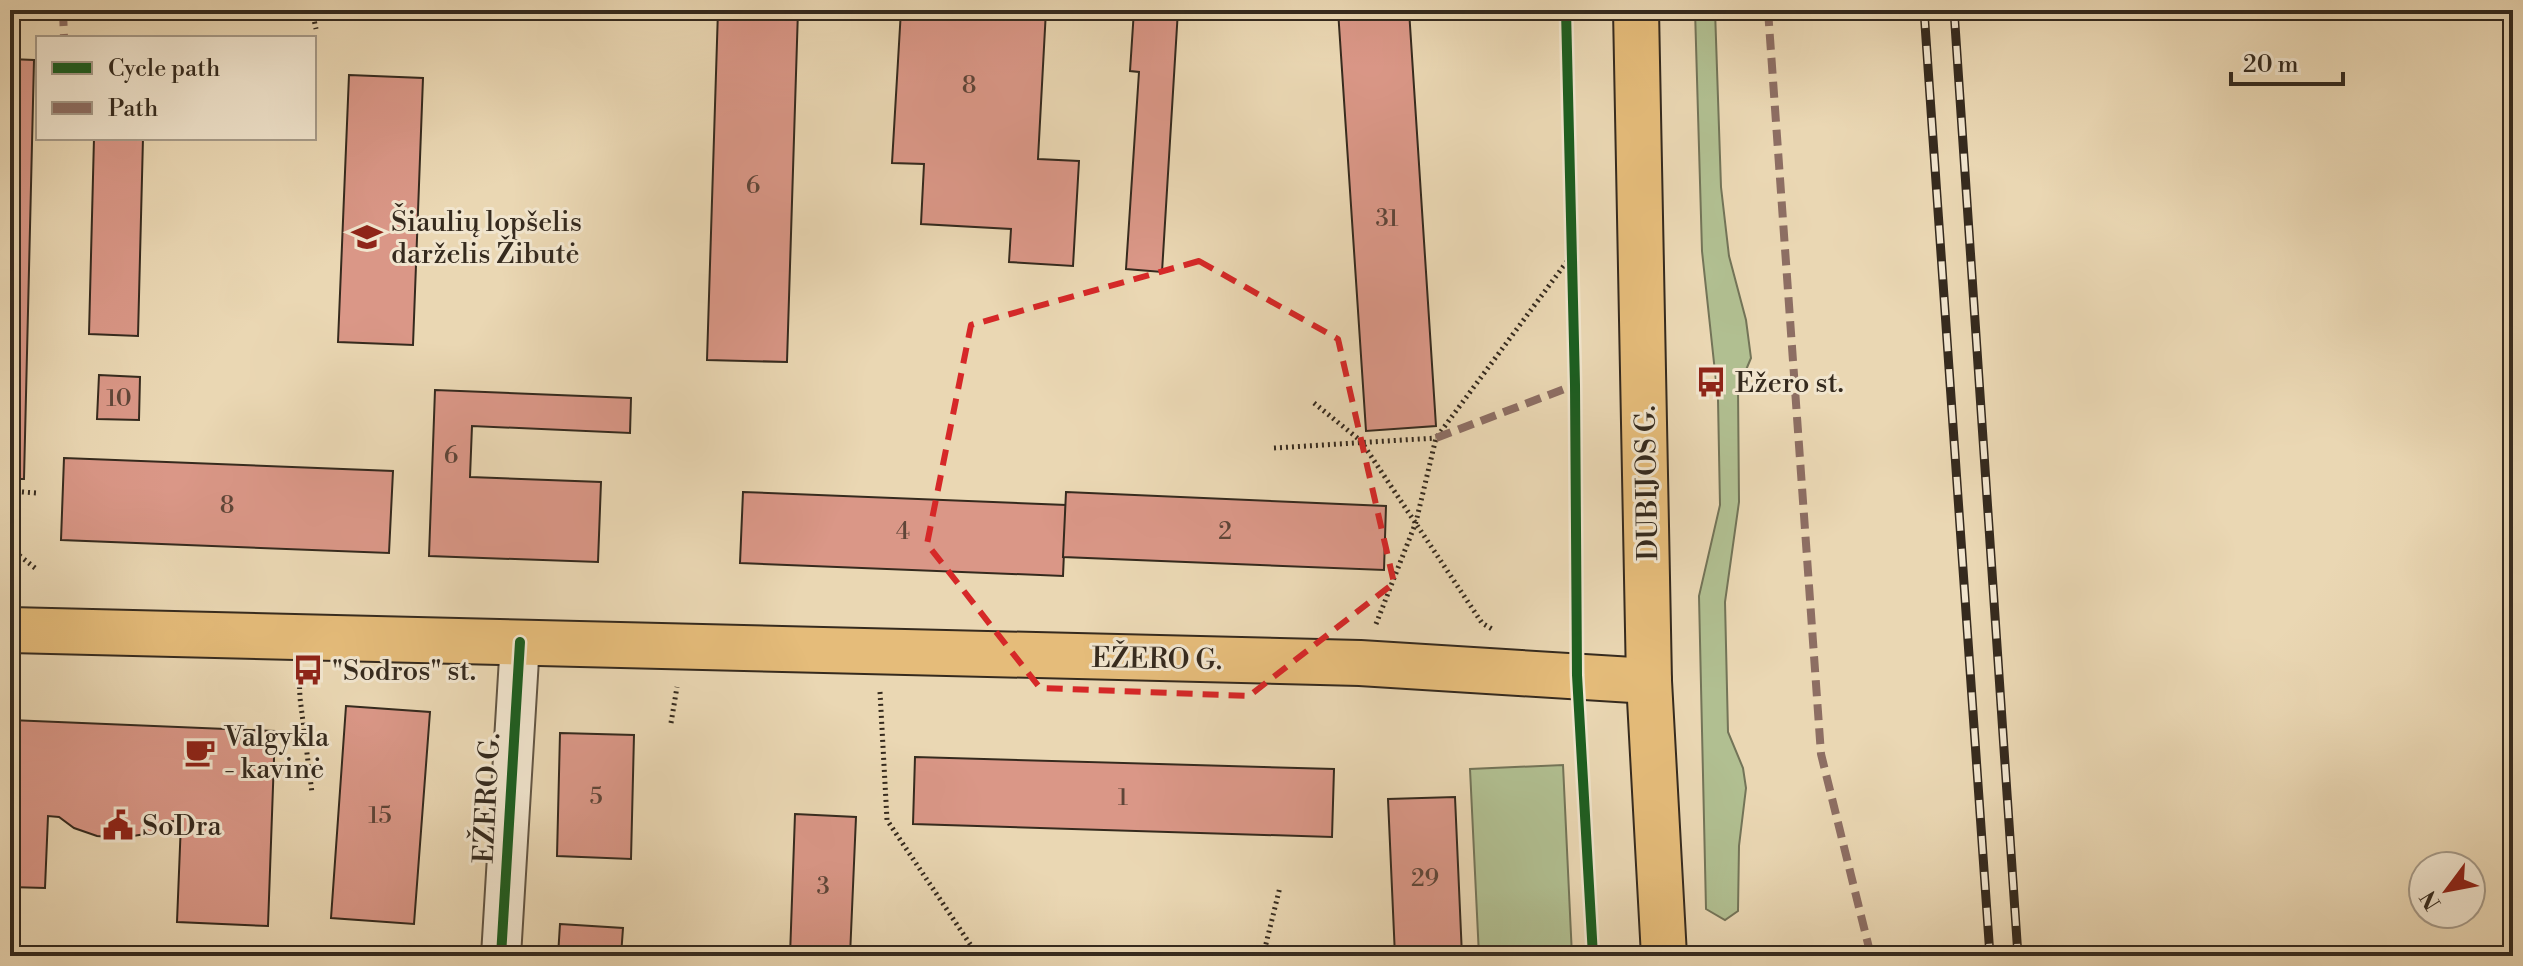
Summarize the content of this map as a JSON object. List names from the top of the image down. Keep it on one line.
{"streets":{"main road":["DUBIJOS G.","EŽERO G."]},"crossings":[["DUBIJOS G.","EŽERO G."]],"places":{"school or university":["Šiaulių lopšelis darželis Žibutė"],"bus stop":["Ežero st.","\"Sodros\" st."],"cafe":["Valgykla - kavinė"],"public building":["SoDra"]},"house_numbers":["8","6","31","10","6","8","4","2","5","1","15","29","3"],"legend":["Cycle path","Path"],"scale_bar":"20 m","north":"bottom left"}
